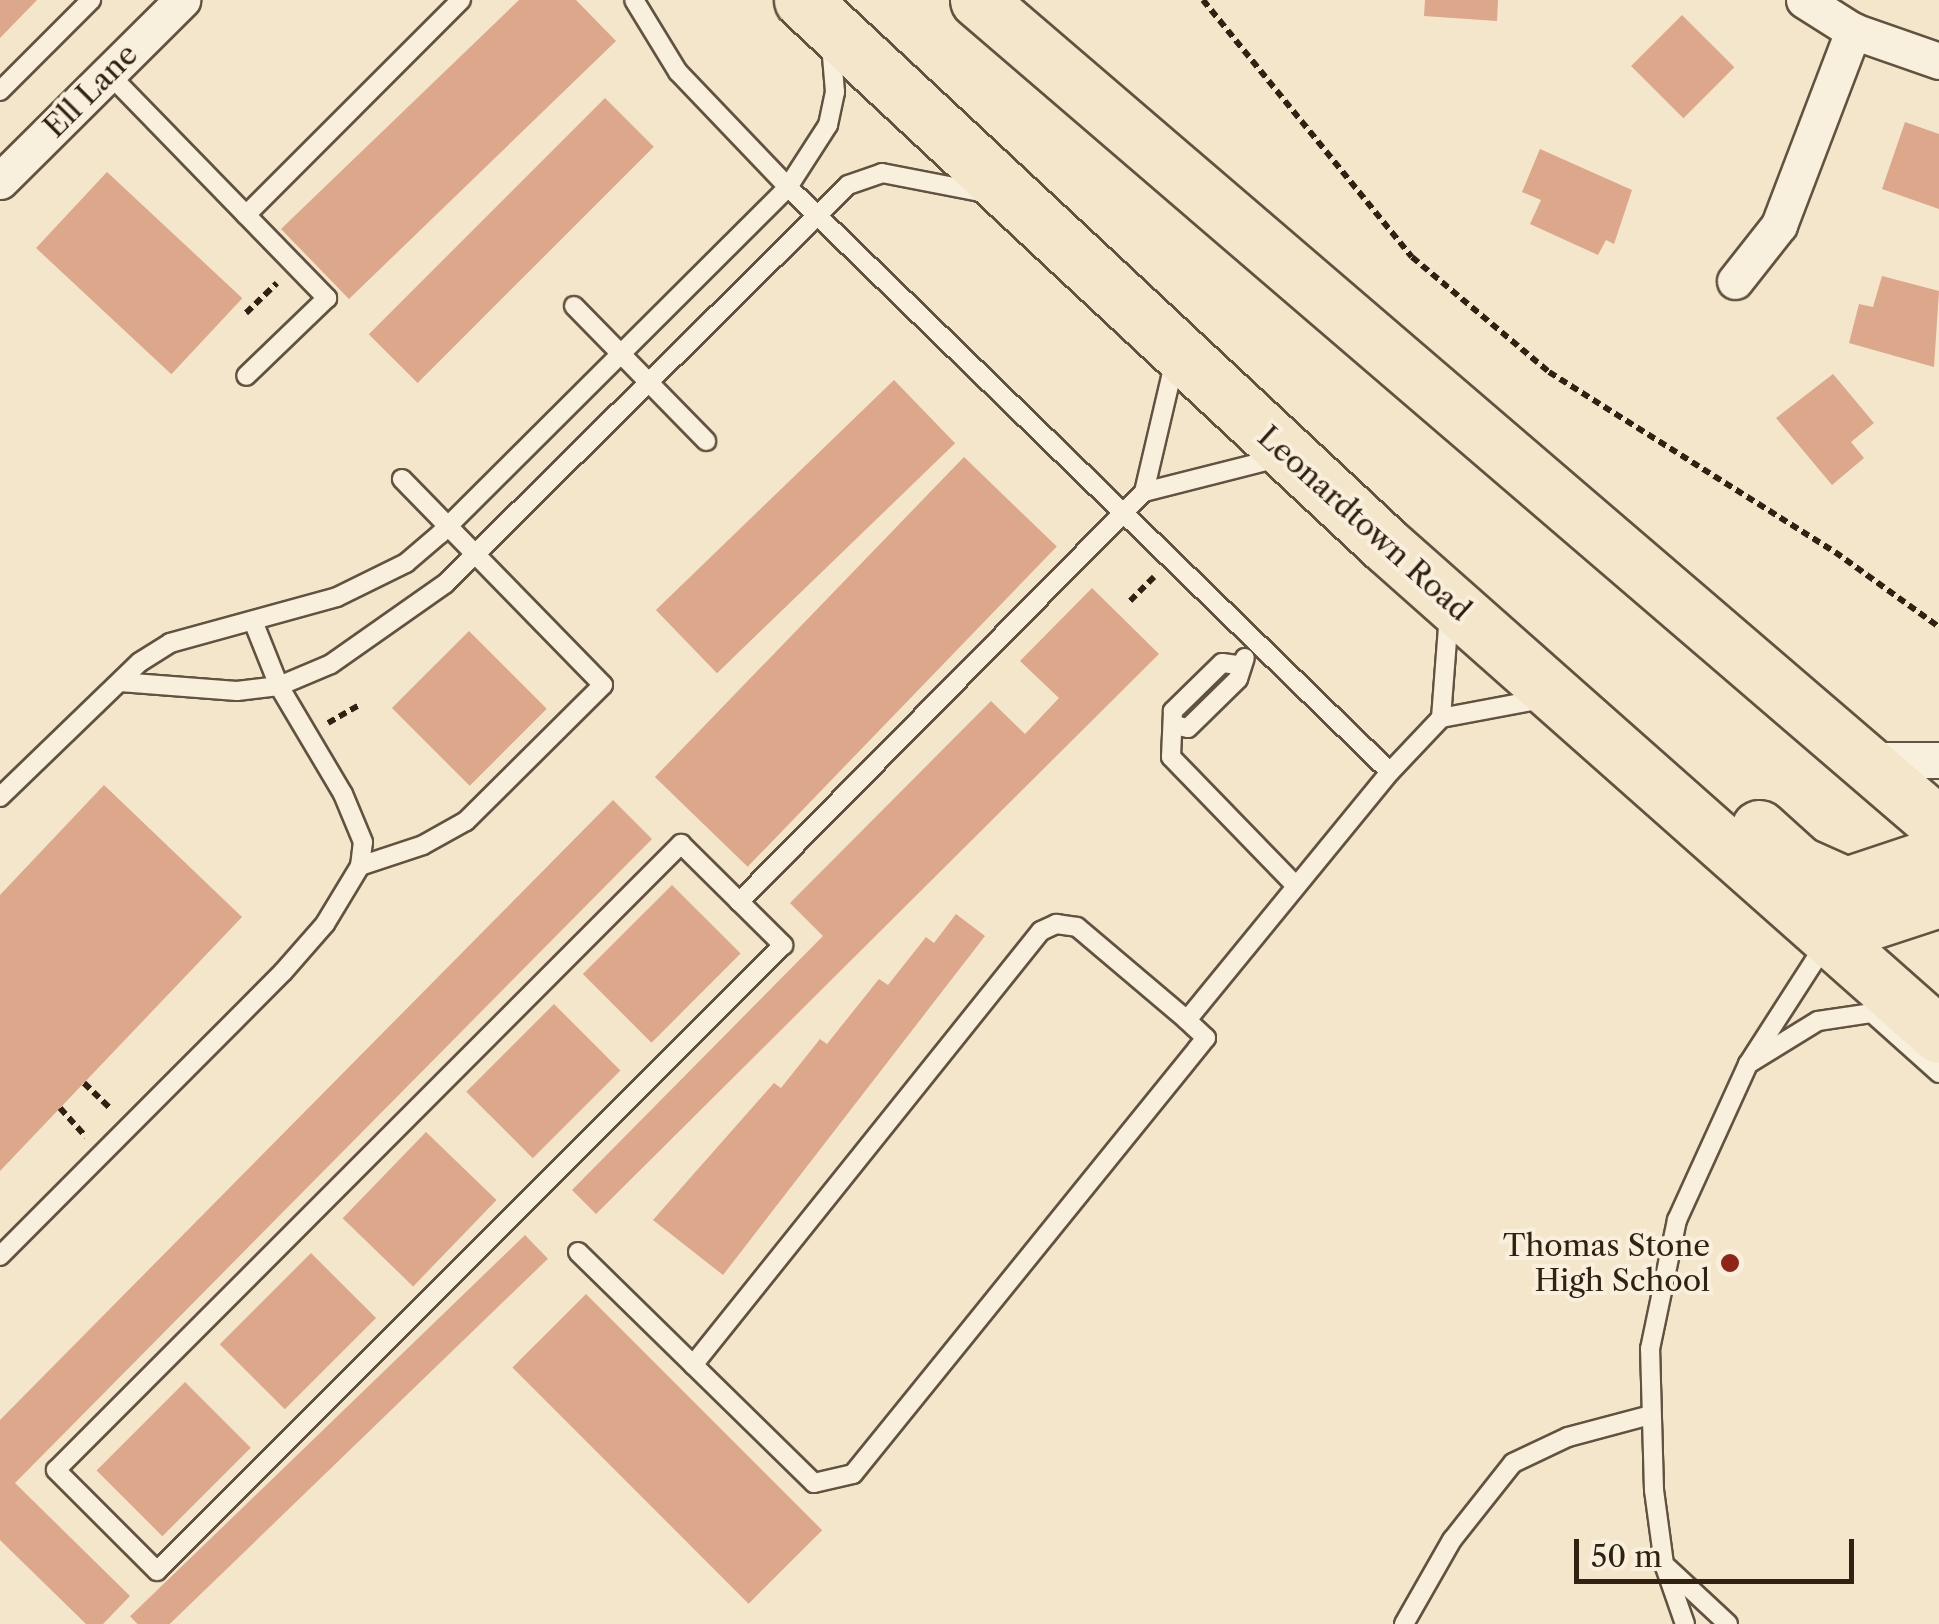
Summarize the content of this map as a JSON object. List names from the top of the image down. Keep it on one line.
{"streets":{"highway":["Leonardtown Road"],"street":["Ell Lane"]},"places":["Thomas Stone High School"],"scale_bar":"50 m"}
